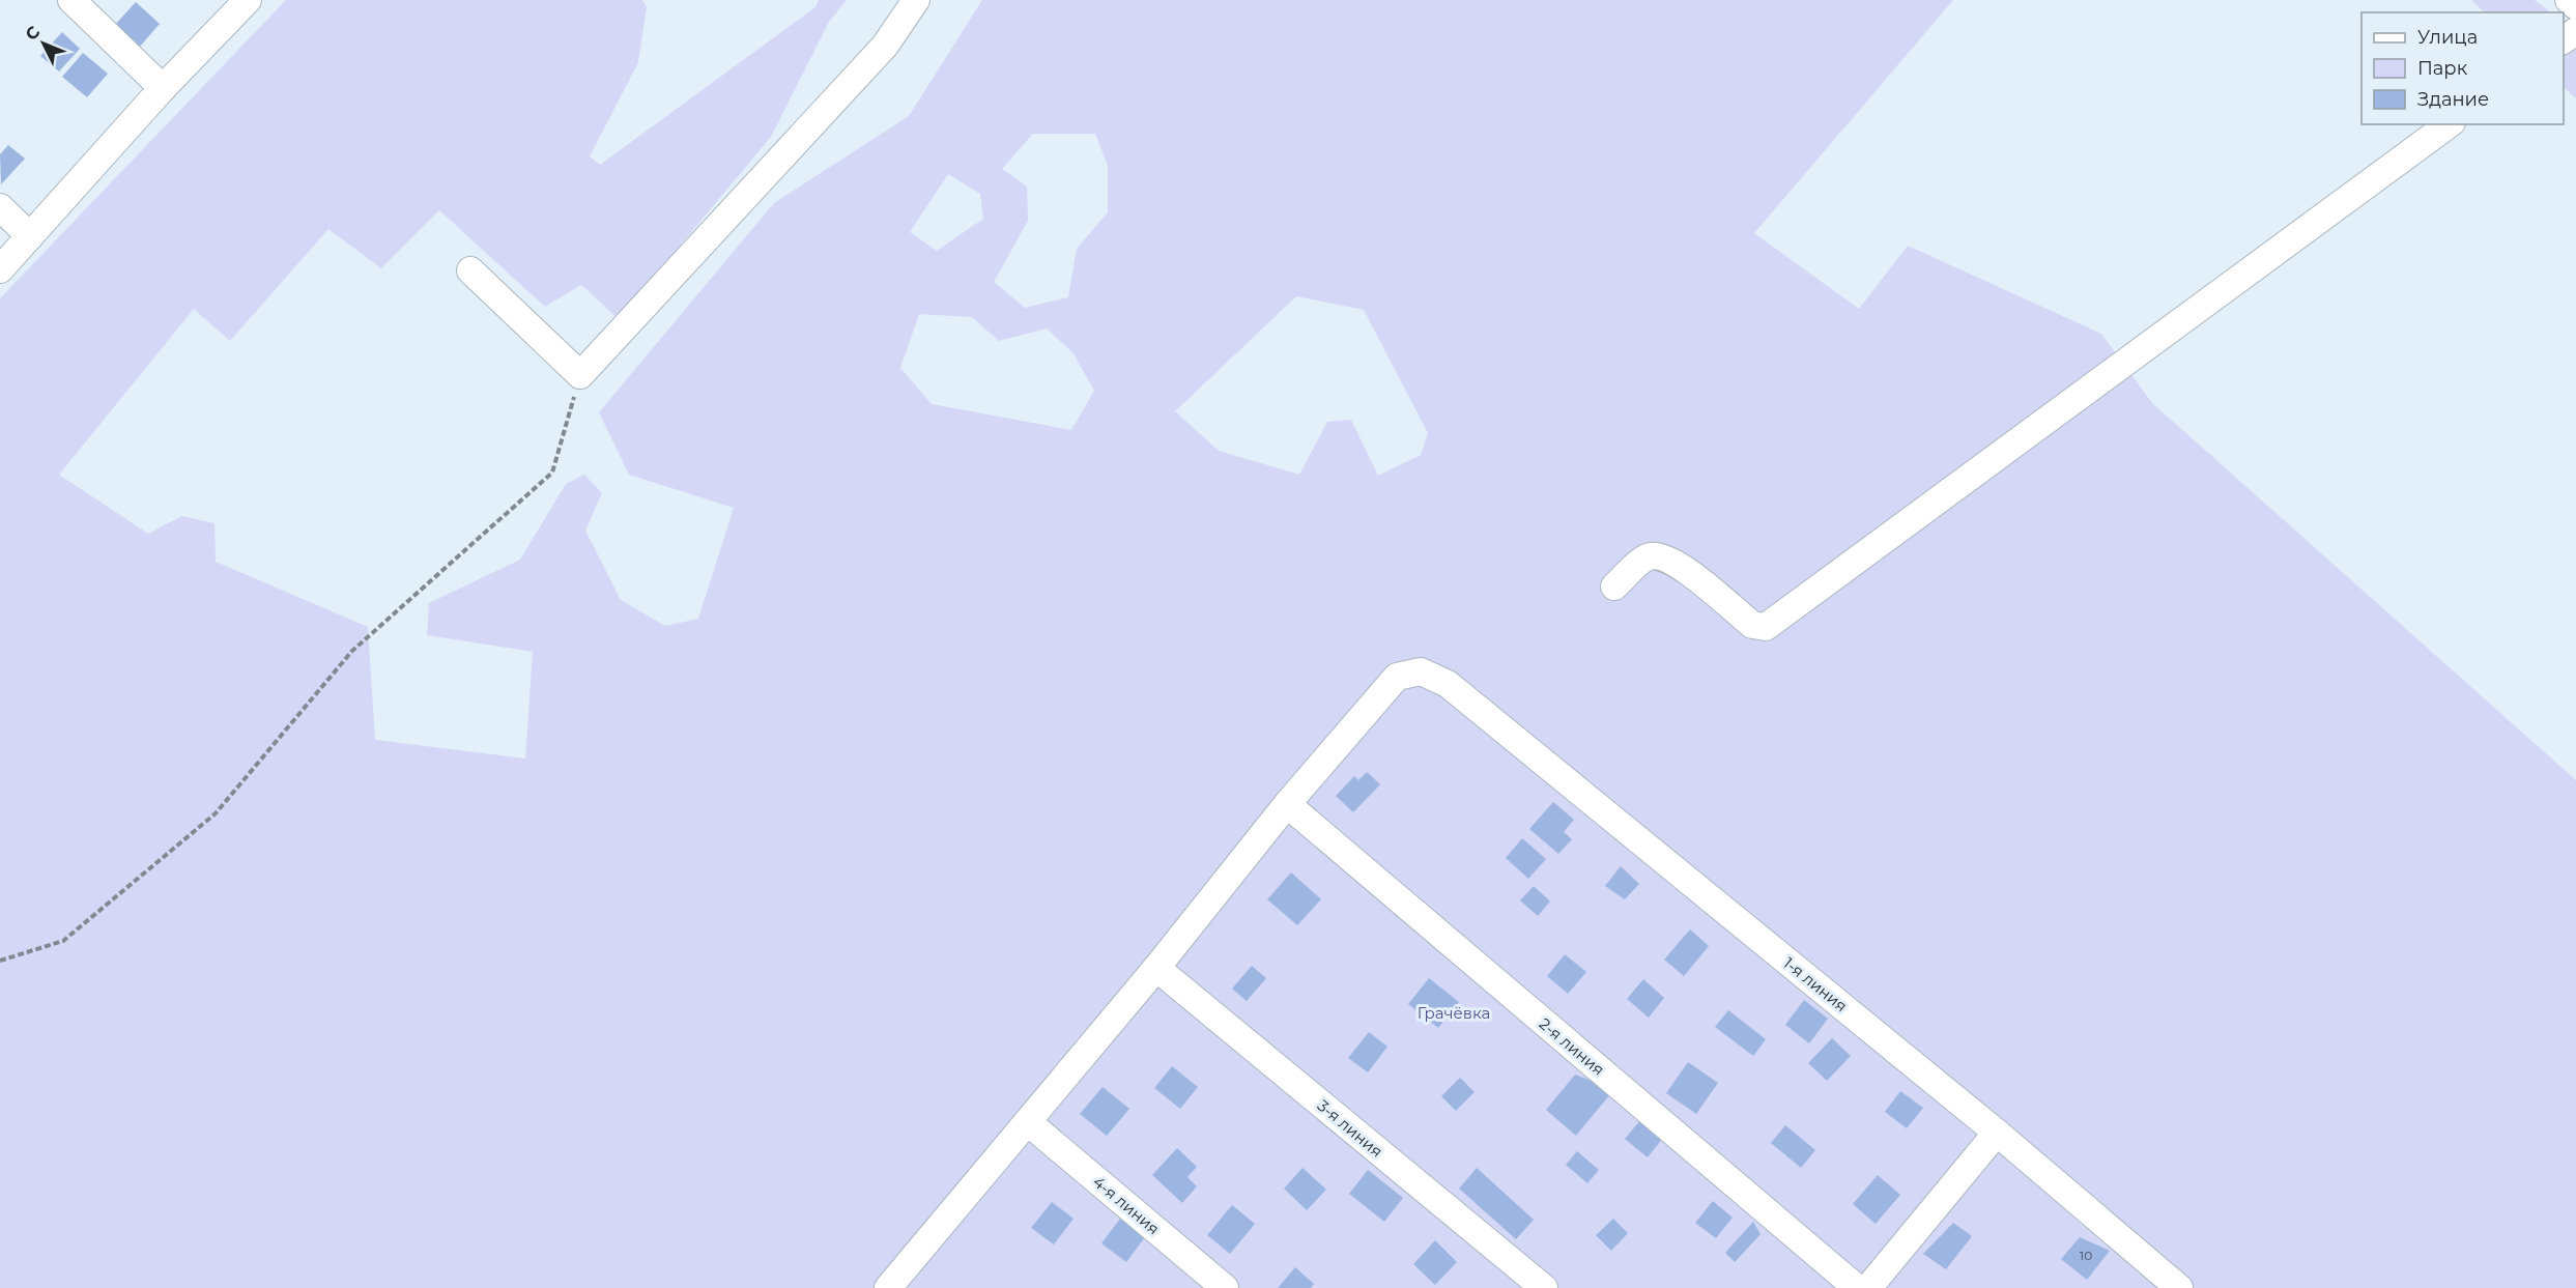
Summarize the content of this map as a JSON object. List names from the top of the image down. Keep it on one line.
{"streets":{"street":["1-я линия","2-я линия","3-я линия","4-я линия"]},"crossings":[["1-я линия","2-я линия"],["1-я линия","3-я линия"],["1-я линия","4-я линия"]],"parks":["Грачёвка"],"house_numbers":["10"],"legend":["Улица","Парк","Здание"],"north":"top left"}
